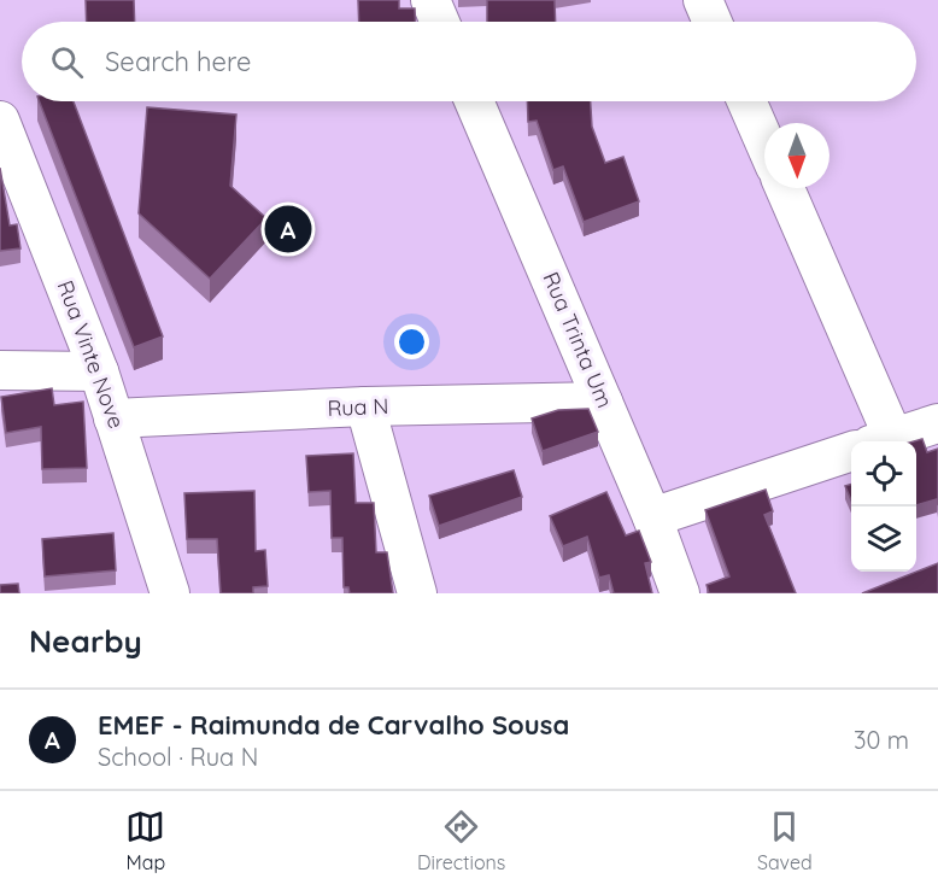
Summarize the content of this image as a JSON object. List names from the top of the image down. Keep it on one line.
{"streets":{"street":["Rua Trinta Um","Rua Vinte Nove","Rua N"]},"crossings":[["Rua Trinta Um","Rua N"],["Rua Vinte Nove","Rua N"]],"north":"bottom","page":{"search":"Search here","pins":"A","heading":"Nearby","list":[{"mark":"A","name":"EMEF - Raimunda de Carvalho Sousa","note":"School · Rua N","value":"30 m"}],"nav":["Map","Directions","Saved"]}}
